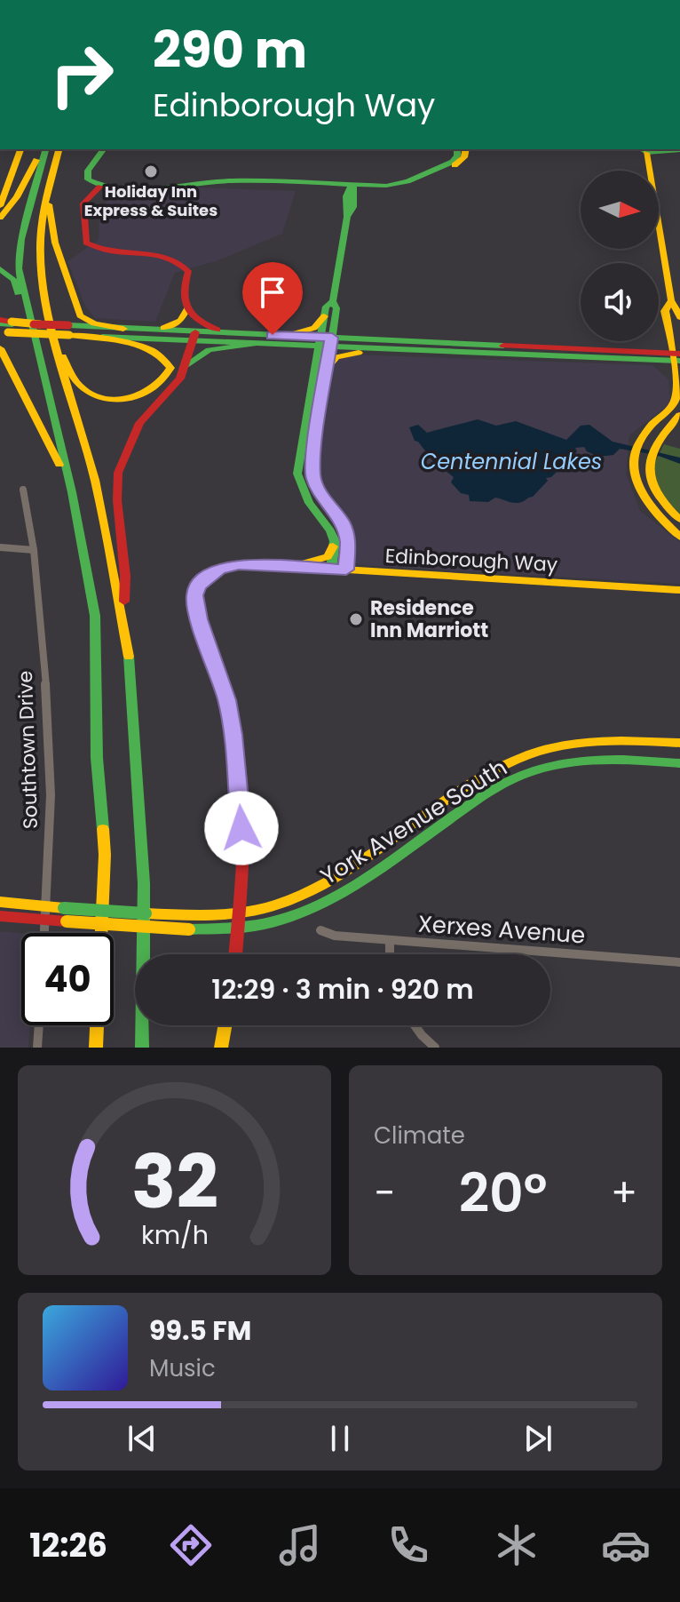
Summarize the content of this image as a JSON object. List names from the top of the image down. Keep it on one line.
{"streets":{"main road":["Edinborough Way","York Avenue South"],"street":["Southtown Drive","Xerxes Avenue"]},"crossings":[["Edinborough Way","York Avenue South"],["Southtown Drive","York Avenue South"]],"water":["Centennial Lakes"],"places":["Holiday Inn Express & Suites","Residence Inn Marriott"],"north":"right","page":{"turn":["290 m","Edinborough Way"],"limit":"40","trip":"12:29 · 3 min · 920 m","tile":"Climate","heat":["−","20°","+"],"song":["99.5 FM","Music"],"tabs":"12:26","gauge":["32","km/h"]}}
